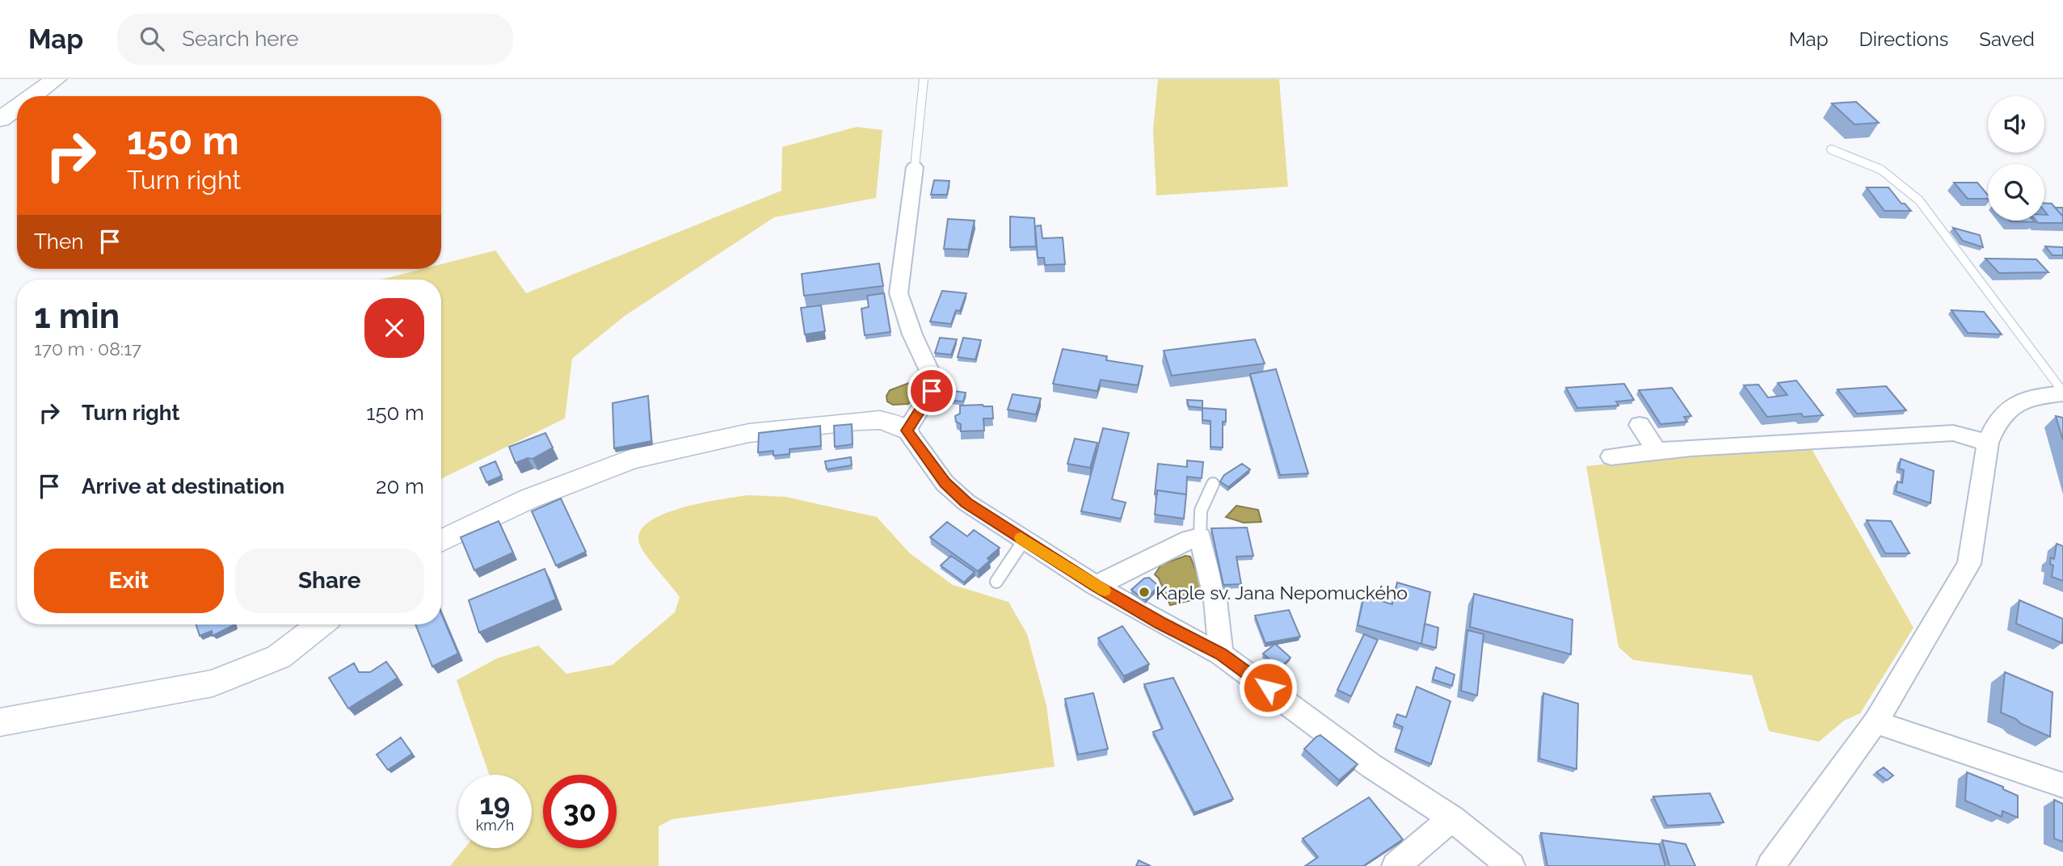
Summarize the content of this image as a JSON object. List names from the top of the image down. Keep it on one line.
{"places":["Kaple sv. Jana Nepomuckého"],"page":{"header":"Map","search":"Search here","nav":["Map","Directions","Saved"],"turn":["150 m","Turn right"],"then":"Then","heading":["1 min","170 m · 08:17"],"list":[{"name":"Turn right","value":"150 m"},{"name":"Arrive at destination","value":"20 m"}],"buttons":["Exit","Share"],"speed":"19 km/h","limit":"30"}}
